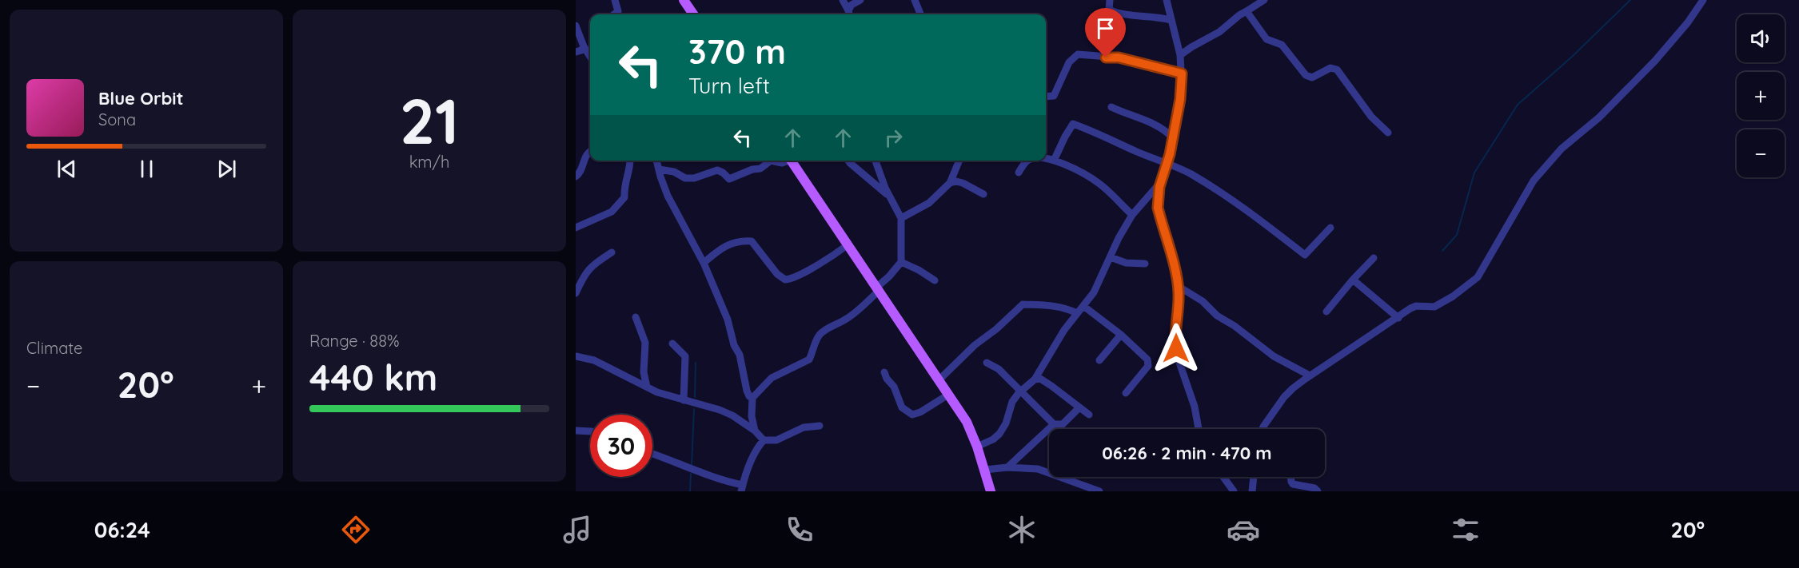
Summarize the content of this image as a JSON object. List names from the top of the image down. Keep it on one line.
{"page":{"tile":[["21","km/h"],"Climate",["Range · 88%","440 km"]],"map_buttons":["+","−"],"turn":["370 m","Turn left"],"song":["Blue Orbit","Sona"],"heat":["−","20°","+"],"limit":"30","trip":"06:26 · 2 min · 470 m","tabs":["06:24","20°"]}}
